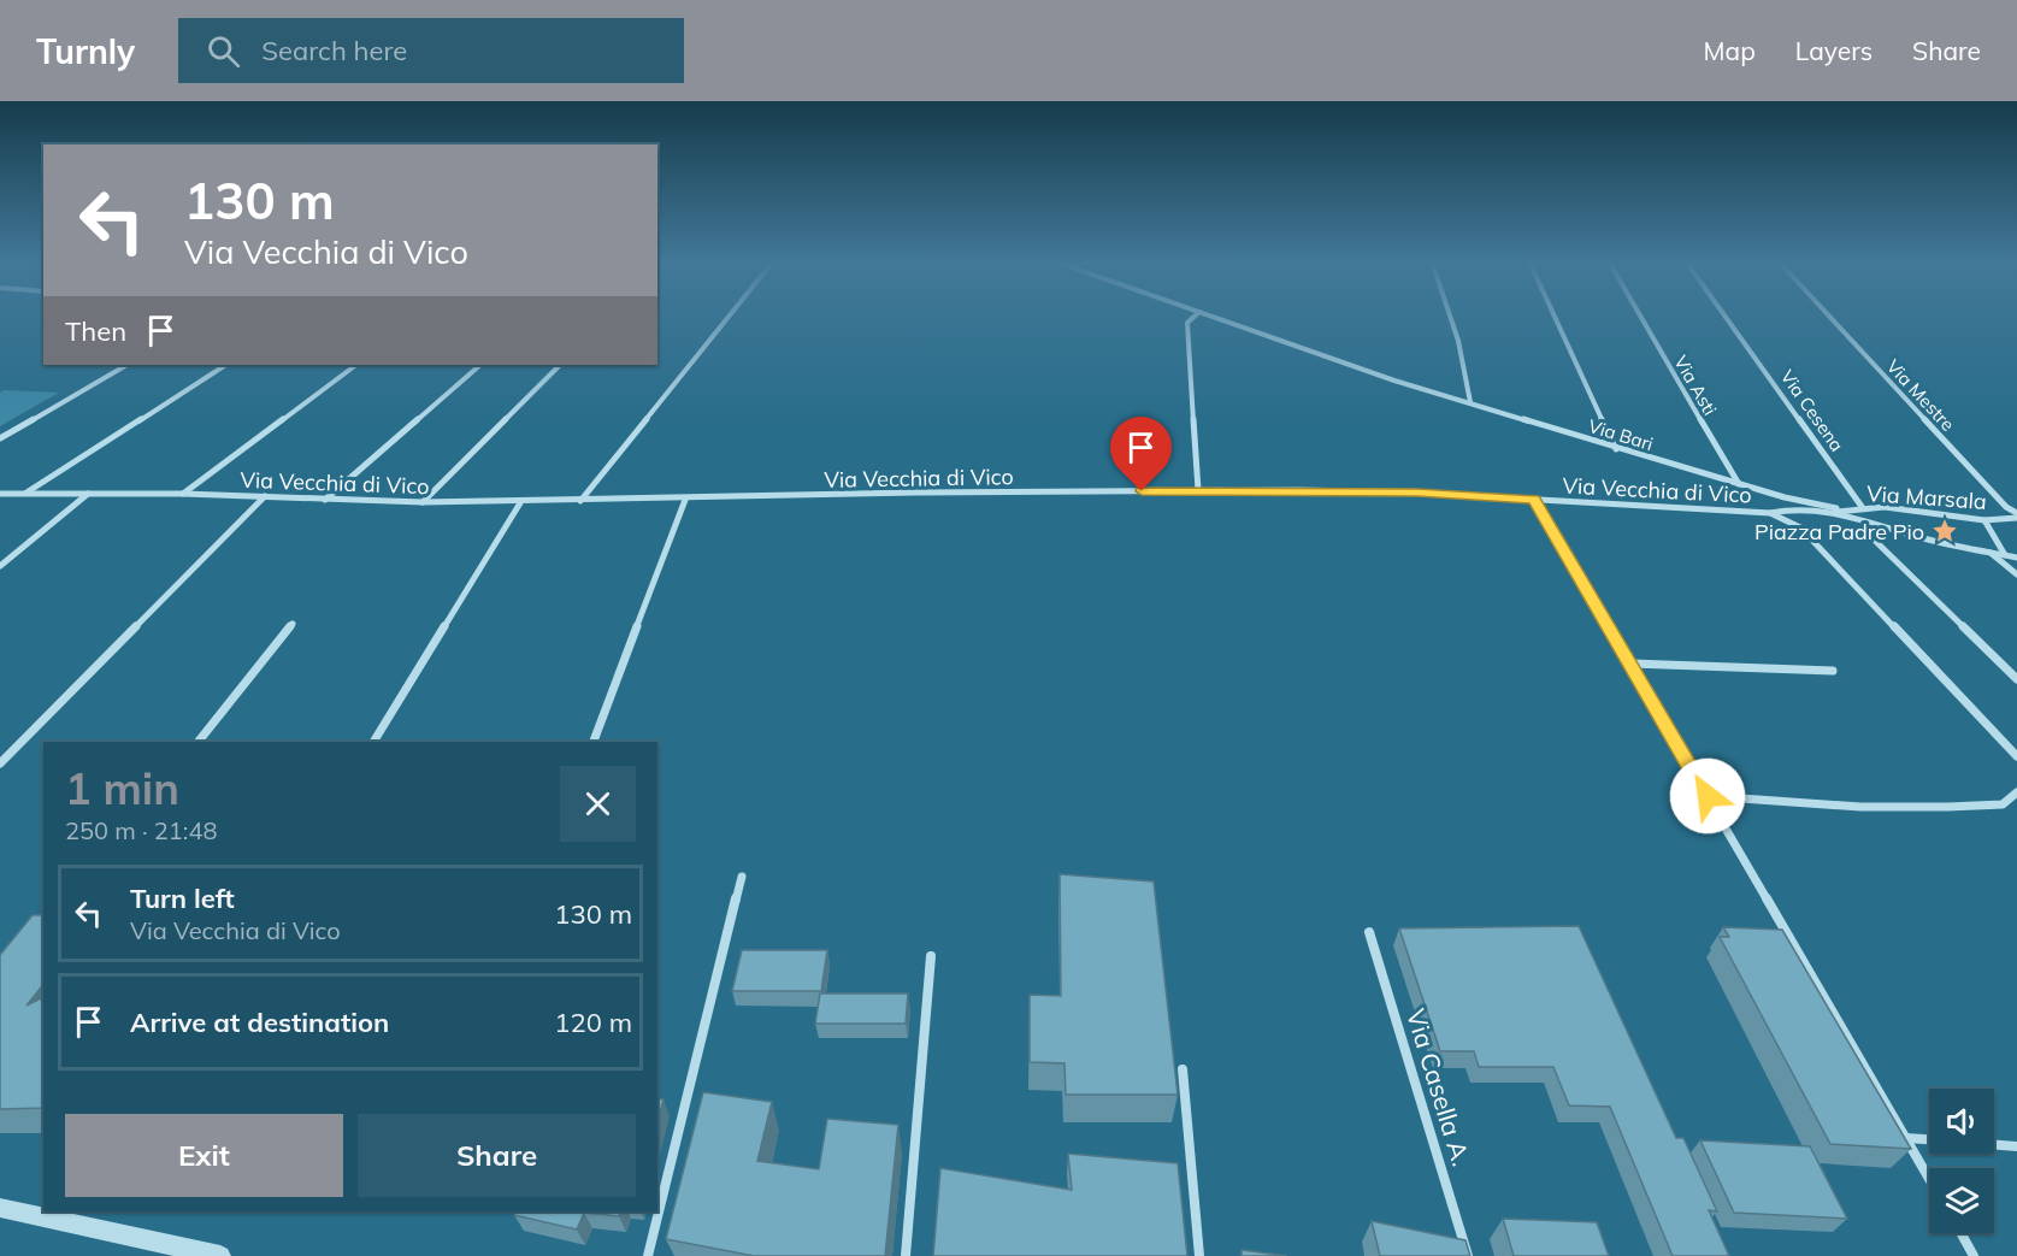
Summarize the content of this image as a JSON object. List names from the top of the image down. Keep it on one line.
{"streets":{"street":["Via Asti","Via Mestre","Via Cesena","Via Bari","Via Vecchia di Vico","Via Marsala","Via Casella A."]},"crossings":[["Via Asti","Via Bari"],["Via Mestre","Via Marsala"],["Via Cesena","Via Marsala"],["Via Bari","Via Vecchia di Vico"],["Via Bari","Via Marsala"],["Via Vecchia di Vico","Via Marsala"]],"places":{"place":["Piazza Padre Pio"]},"page":{"header":"Turnly","search":"Search here","nav":["Map","Layers","Share"],"turn":["130 m","Via Vecchia di Vico"],"then":"Then","heading":["1 min","250 m · 21:48"],"list":[{"name":"Turn left","note":"Via Vecchia di Vico","value":"130 m"},{"name":"Arrive at destination","value":"120 m"}],"buttons":["Exit","Share"]}}
